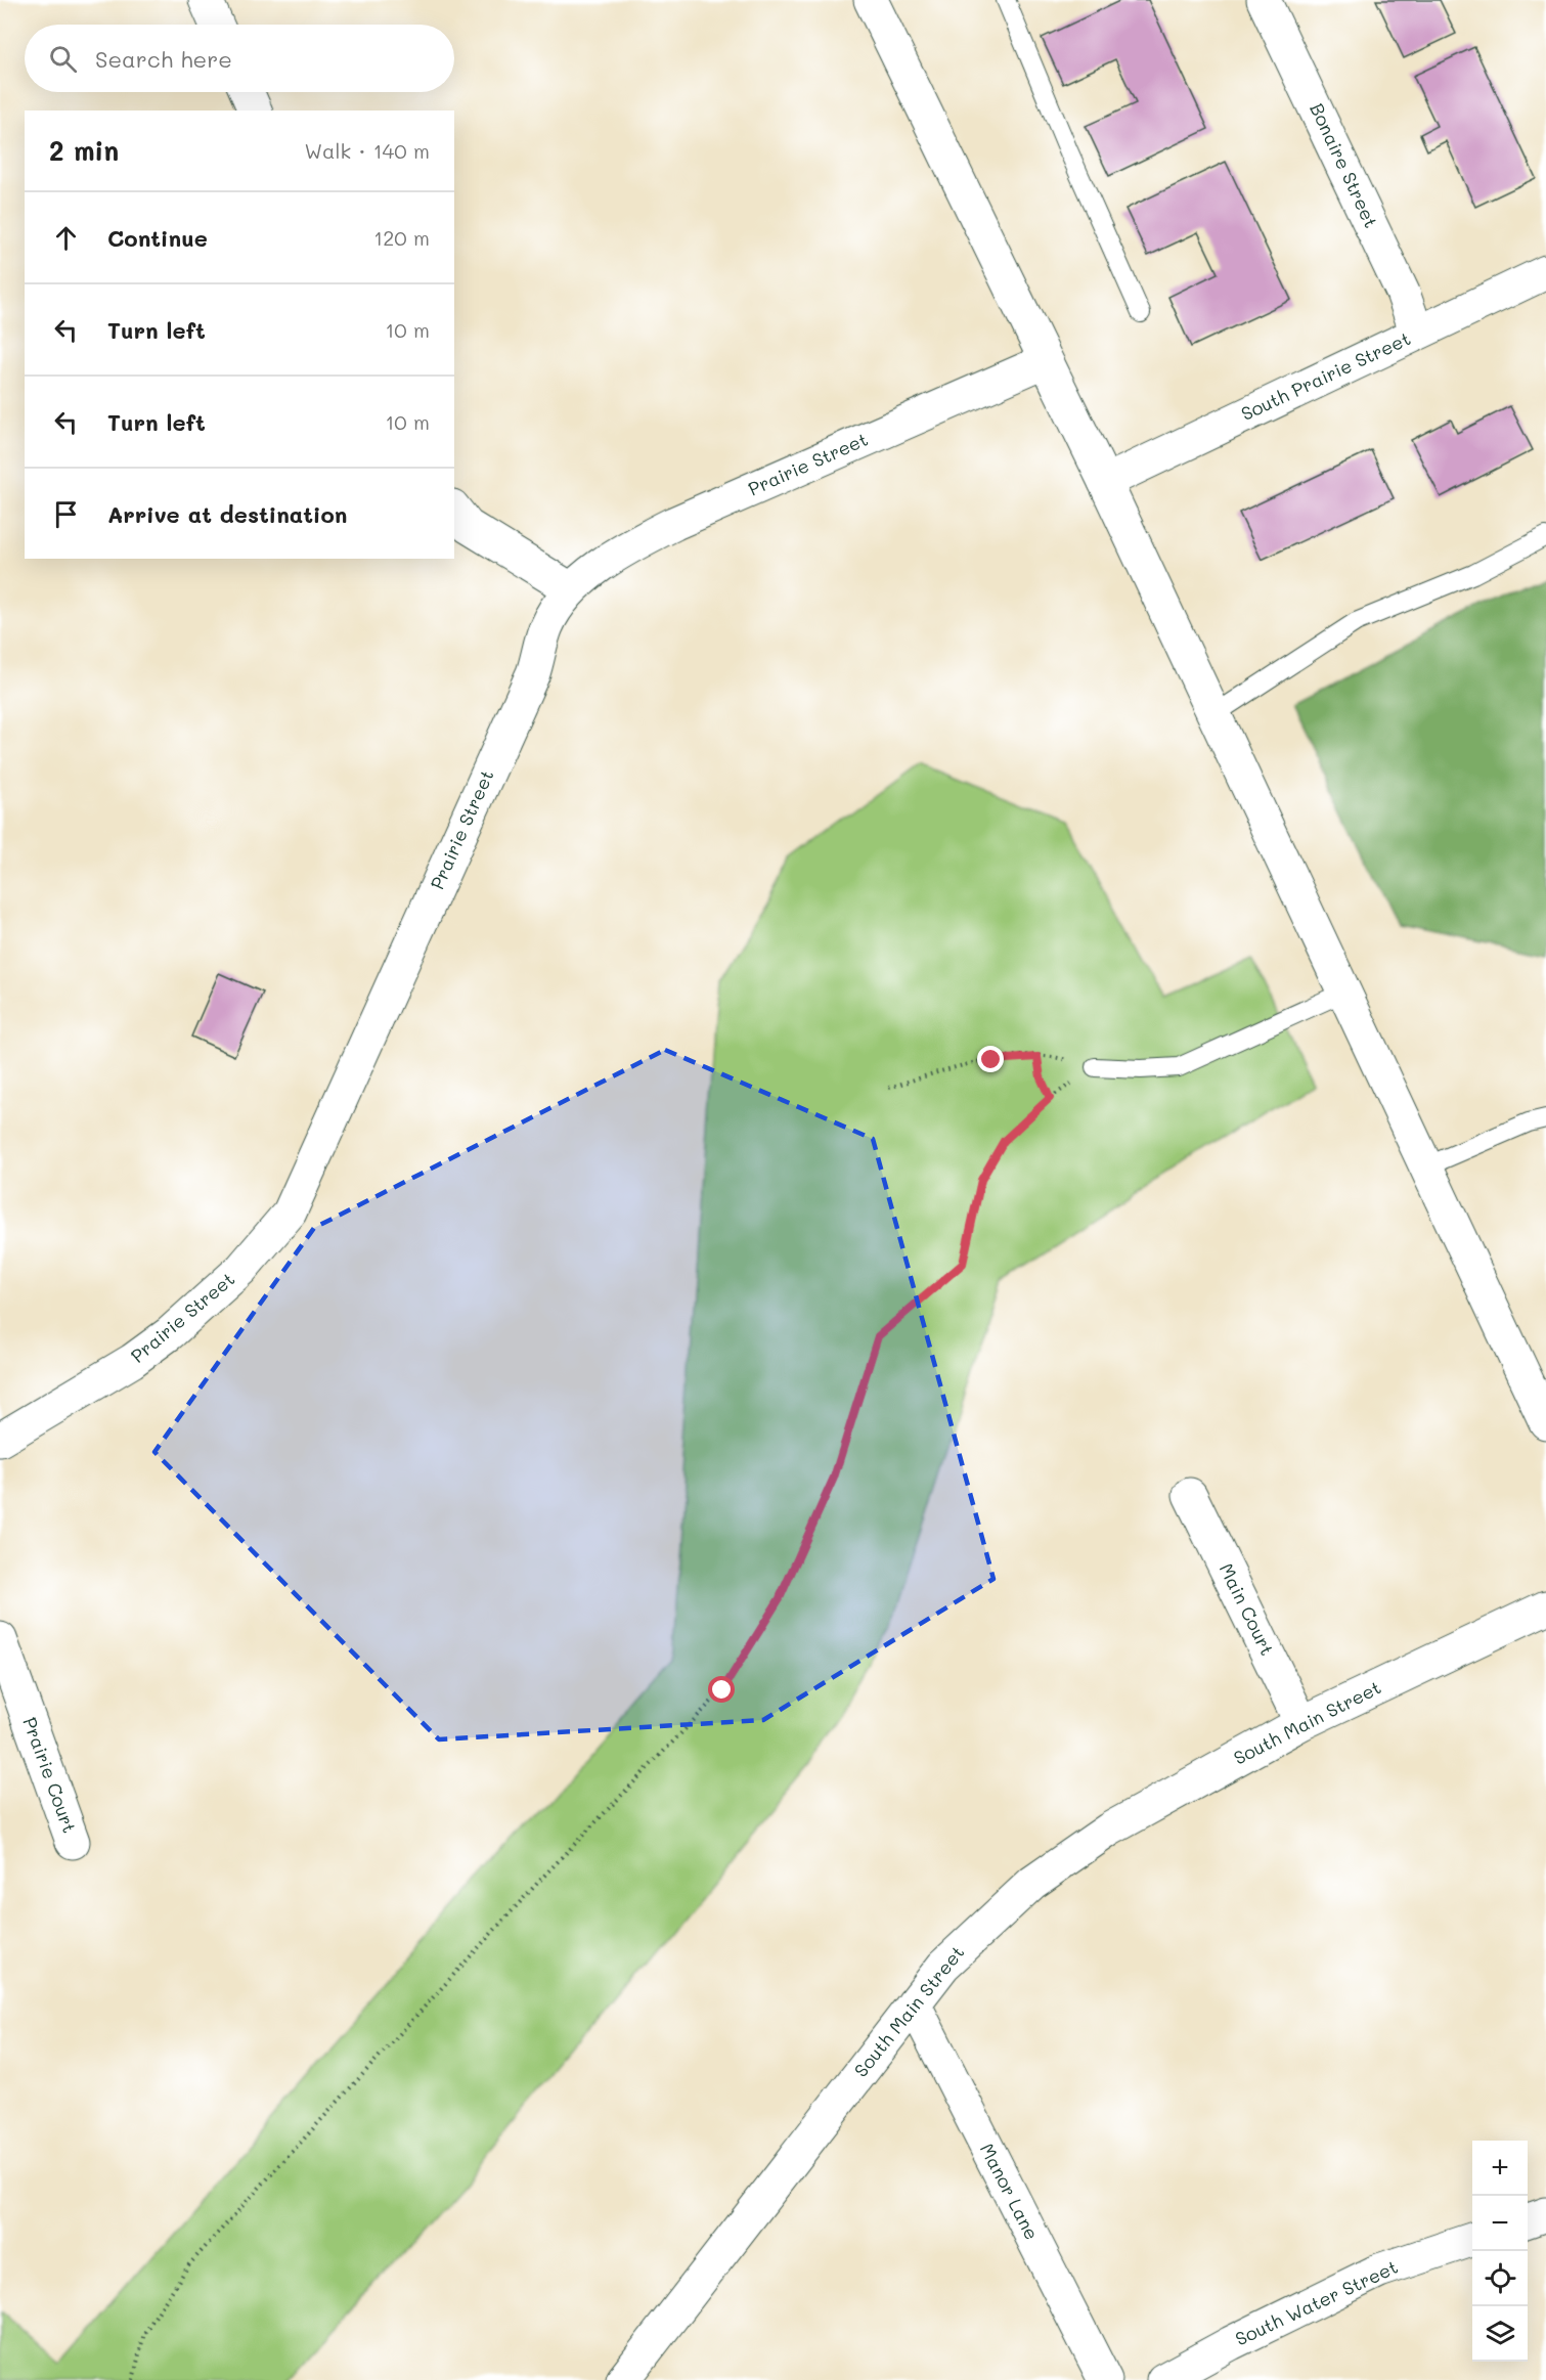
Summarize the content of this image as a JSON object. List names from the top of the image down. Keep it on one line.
{"streets":{"main road":["Bonaire Street","South Prairie Street","Prairie Street","Main Court","South Main Street","Prairie Court","Manor Lane","South Water Street"]},"crossings":[["Bonaire Street","South Prairie Street"],["Main Court","South Main Street"],["South Main Street","Manor Lane"]],"page":{"search":"Search here","heading":["2 min","Walk · 140 m"],"list":[["Continue","120 m"],["Turn left","10 m"],["Turn left","10 m"],"Arrive at destination"],"map_buttons":["+","−"]}}
